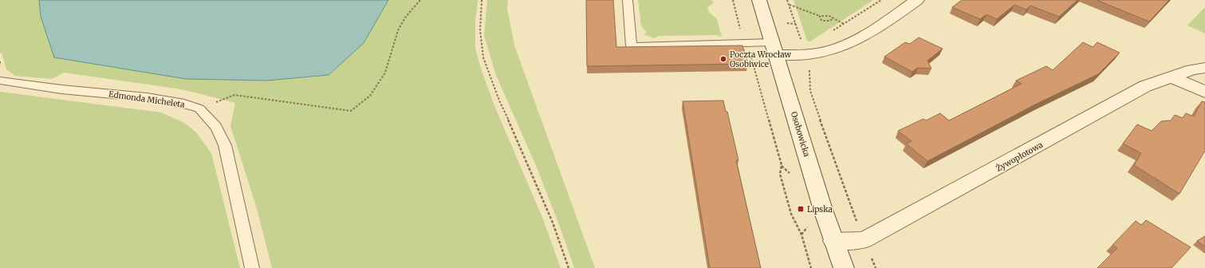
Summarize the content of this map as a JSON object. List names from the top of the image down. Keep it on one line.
{"streets":{"street":["Osobowicka","Żywopłotowa"],"lane":["Edmonda Micheleta"]},"crossings":[["Osobowicka","Żywopłotowa"]],"places":{"other":["Poczta Wrocław Osobiwice"],"transit":["Lipska"]}}
